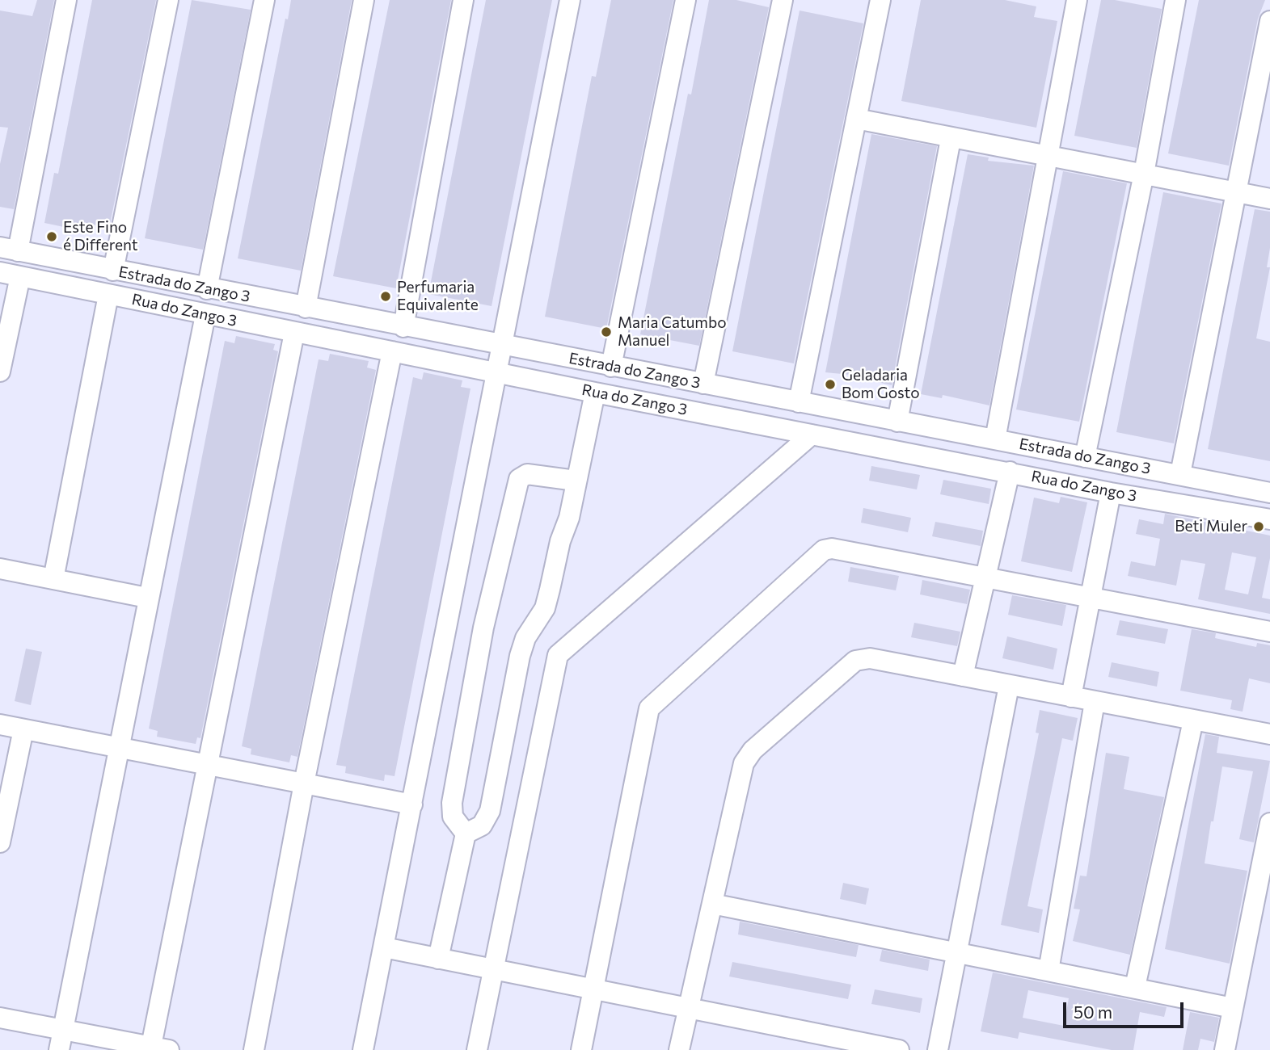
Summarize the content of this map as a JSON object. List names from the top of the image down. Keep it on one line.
{"streets":{"street":["Estrada do Zango 3","Rua do Zango 3"]},"places":["Este Fino é Different","Perfumaria Equivalente","Maria Catumbo Manuel","Geladaria Bom Gosto","Beti Muler"],"scale_bar":"50 m"}
